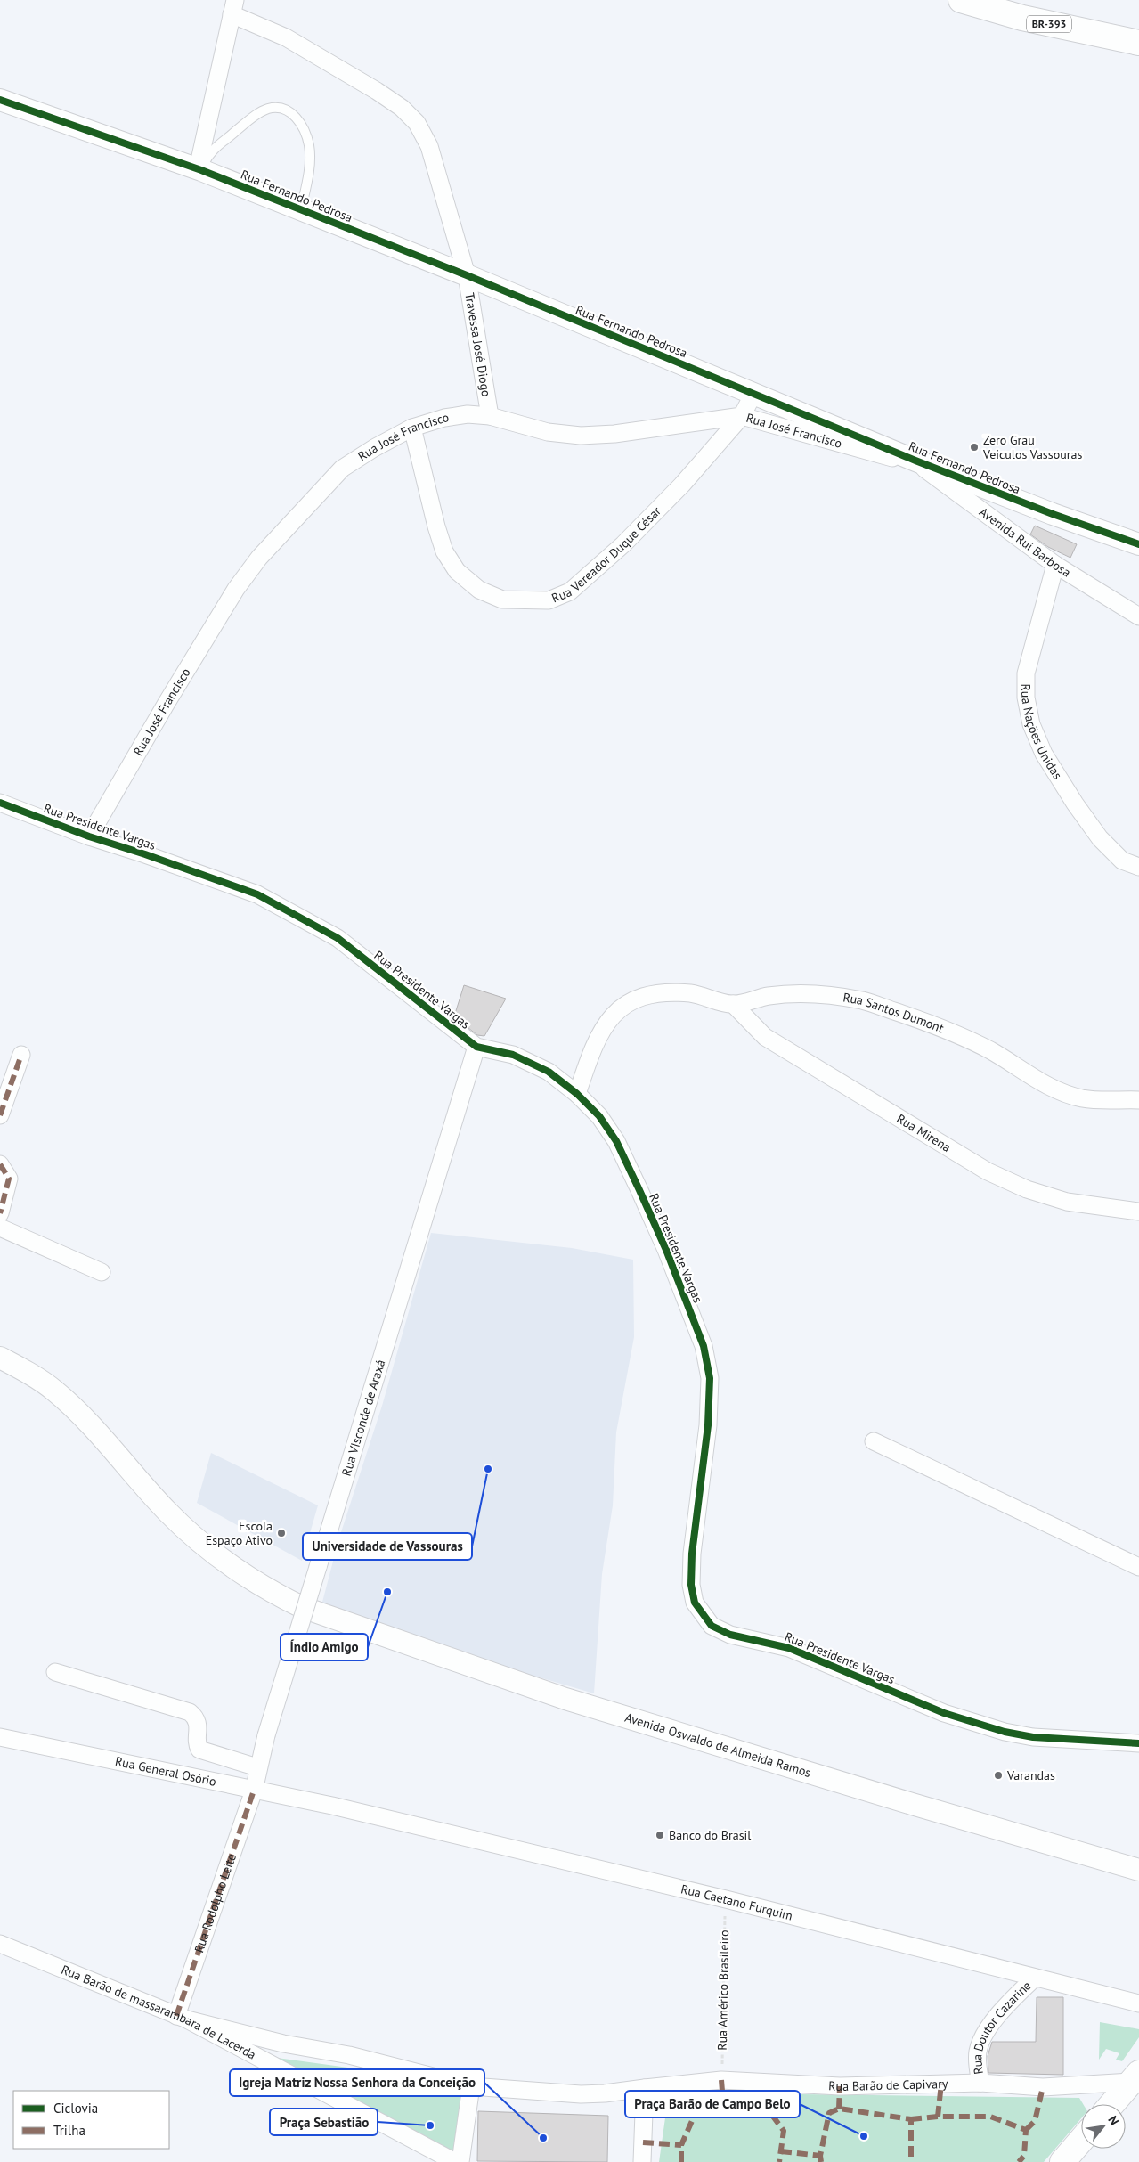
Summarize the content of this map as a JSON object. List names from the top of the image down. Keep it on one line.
{"streets":{"main road":["BR-393"],"street":["Rua Fernando Pedrosa","Travessa José Diogo","Rua José Francisco","Avenida Rui Barbosa","Rua Vereador Duque César","Rua Nações Unidas","Rua Presidente Vargas","Rua Santos Dumont","Rua Mirena","Rua VIsconde de Araxá","Avenida Oswaldo de Almeida Ramos","Rua General Osório","Rua Caetano Furquim","Rua Rodolpho Leite","Rua Barão de massarambara de Lacerda","Rua Doutor Cazarine","Rua Barão de Capivary"],"path":["Rua Américo Brasileiro"]},"crossings":[["Rua Fernando Pedrosa","Travessa José Diogo"],["Rua Fernando Pedrosa","Rua José Francisco"],["Rua Fernando Pedrosa","Avenida Rui Barbosa"],["Rua Fernando Pedrosa","Rua Vereador Duque César"],["Travessa José Diogo","Rua José Francisco"],["Rua José Francisco","Avenida Rui Barbosa"],["Rua José Francisco","Rua Vereador Duque César"],["Rua José Francisco","Rua Presidente Vargas"],["Avenida Rui Barbosa","Rua Nações Unidas"],["Rua Presidente Vargas","Rua Santos Dumont"],["Rua Presidente Vargas","Rua VIsconde de Araxá"],["Rua Santos Dumont","Rua Mirena"],["Rua VIsconde de Araxá","Rua General Osório"],["Rua VIsconde de Araxá","Rua Rodolpho Leite"],["Rua General Osório","Rua Caetano Furquim"],["Rua General Osório","Rua Rodolpho Leite"],["Rua Caetano Furquim","Rua Américo Brasileiro"],["Rua Caetano Furquim","Rua Doutor Cazarine"],["Rua Rodolpho Leite","Rua Barão de massarambara de Lacerda"],["Rua Rodolpho Leite","Rua Barão de Capivary"],["Rua Américo Brasileiro","Rua Barão de Capivary"],["Rua Barão de massarambara de Lacerda","Rua Barão de Capivary"],["Rua Doutor Cazarine","Rua Barão de Capivary"]],"places":["Zero Grau Veiculos Vassouras","Universidade de Vassouras","Escola Espaço Ativo","Índio Amigo","Varandas","Banco do Brasil","Praça Sebastião","Praça Barão de Campo Belo","Igreja Matriz Nossa Senhora da Conceição"],"legend":["Ciclovia","Trilha"],"north":"top right"}
